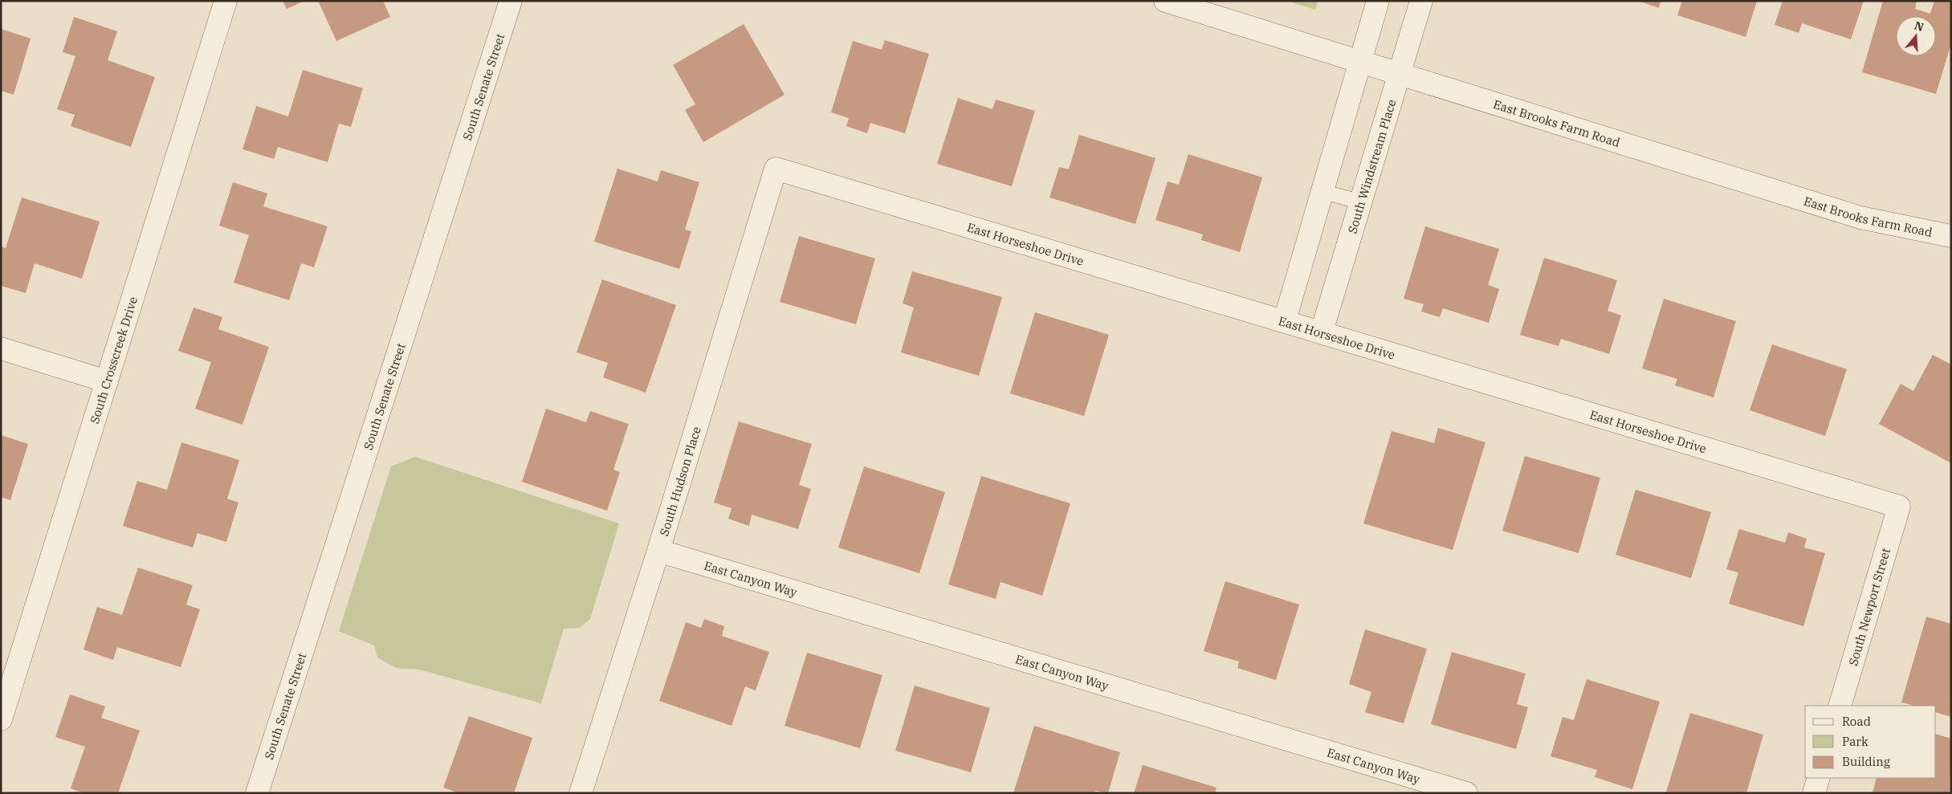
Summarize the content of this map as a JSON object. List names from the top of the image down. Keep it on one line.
{"streets":{"street":["South Senate Street","East Brooks Farm Road","South Windstream Place","East Horseshoe Drive","South Crosscreek Drive","South Hudson Place","East Canyon Way","South Newport Street"]},"crossings":[["East Brooks Farm Road","South Windstream Place"],["South Windstream Place","East Horseshoe Drive"],["East Horseshoe Drive","South Hudson Place"],["East Horseshoe Drive","South Newport Street"],["South Hudson Place","East Canyon Way"]],"legend":["Road","Park","Building"],"north":"top"}
